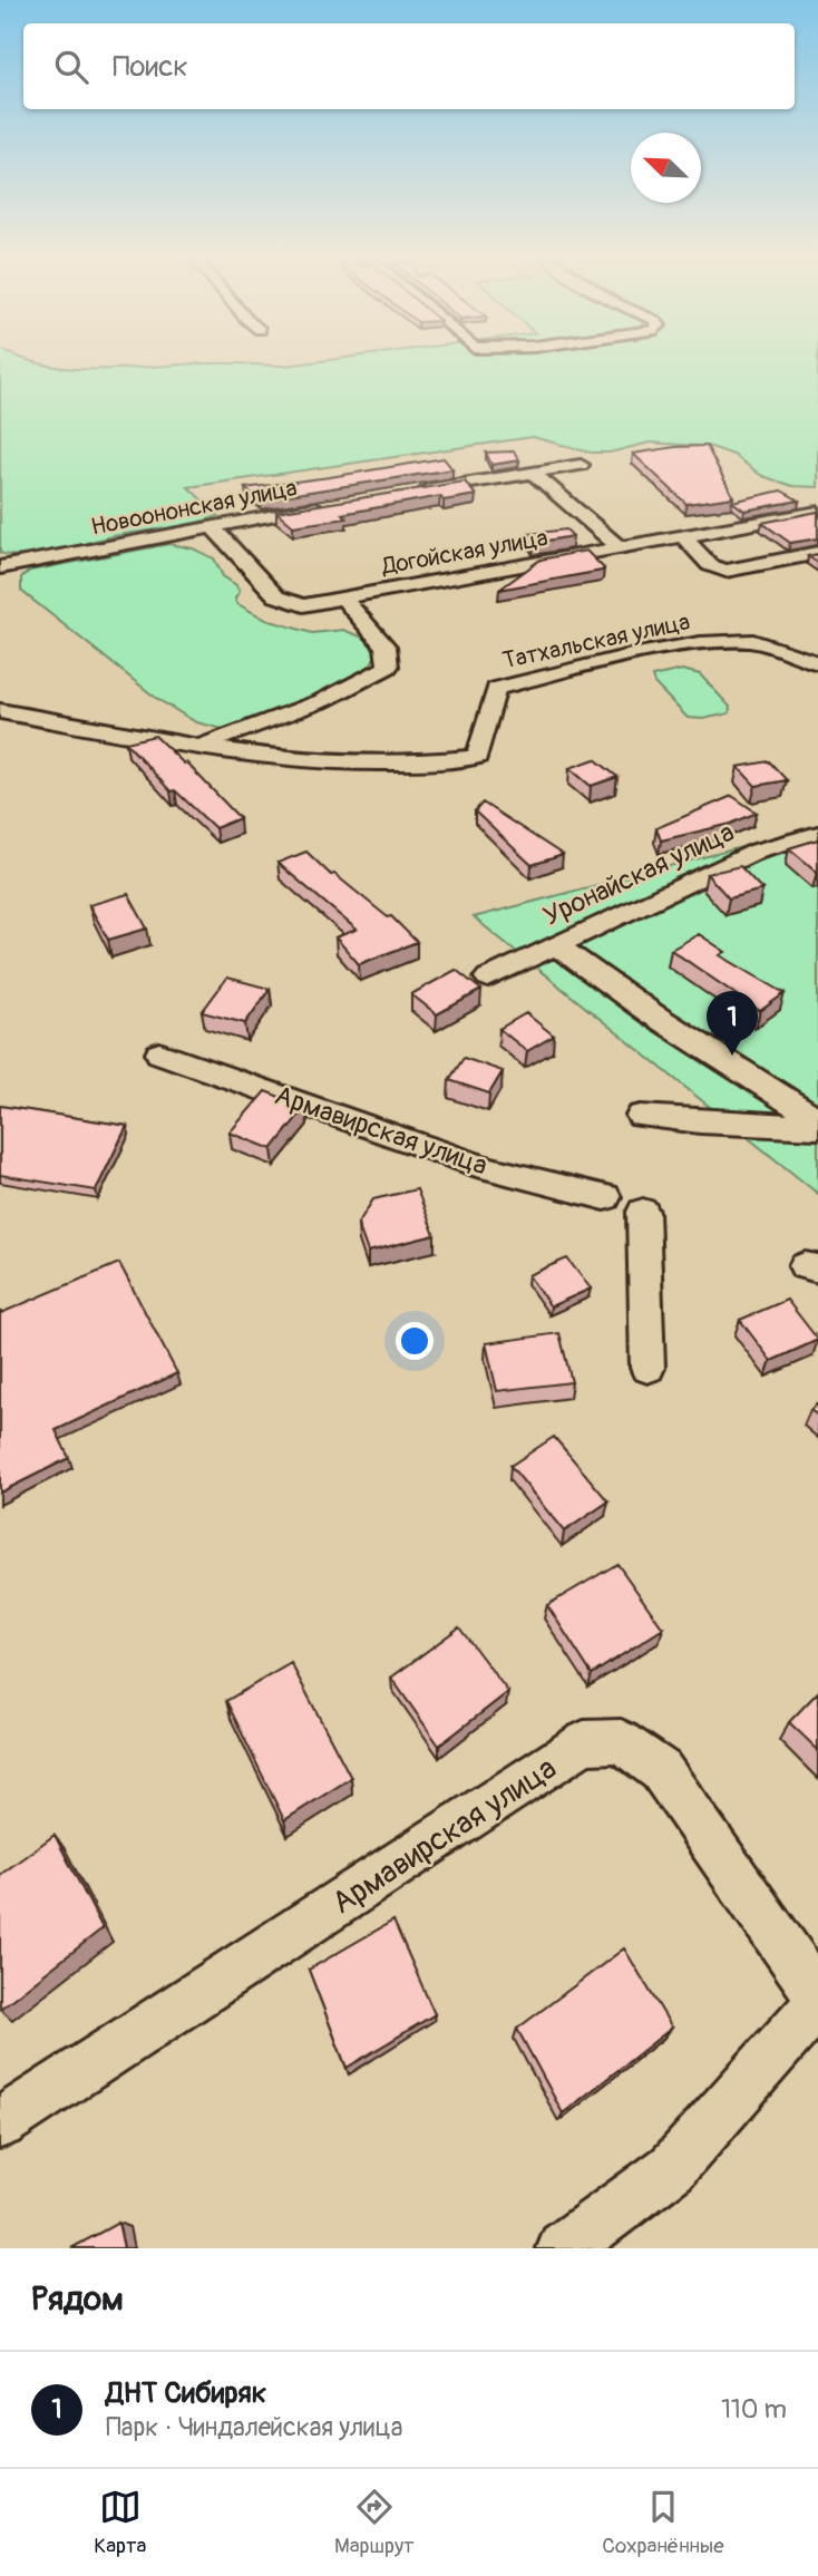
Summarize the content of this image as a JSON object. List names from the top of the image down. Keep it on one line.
{"streets":{"street":["Новоононская улица","Догойская улица","Татхальская улица","Уронайская улица","Армавирская улица"]},"north":"top left","page":{"search":"Поиск","pins":"1","heading":"Рядом","list":[{"mark":"1","name":"ДНТ Сибиряк","note":"Парк · Чиндалейская улица","value":"110 m"}],"nav":["Карта","Маршрут","Сохранённые"]}}
